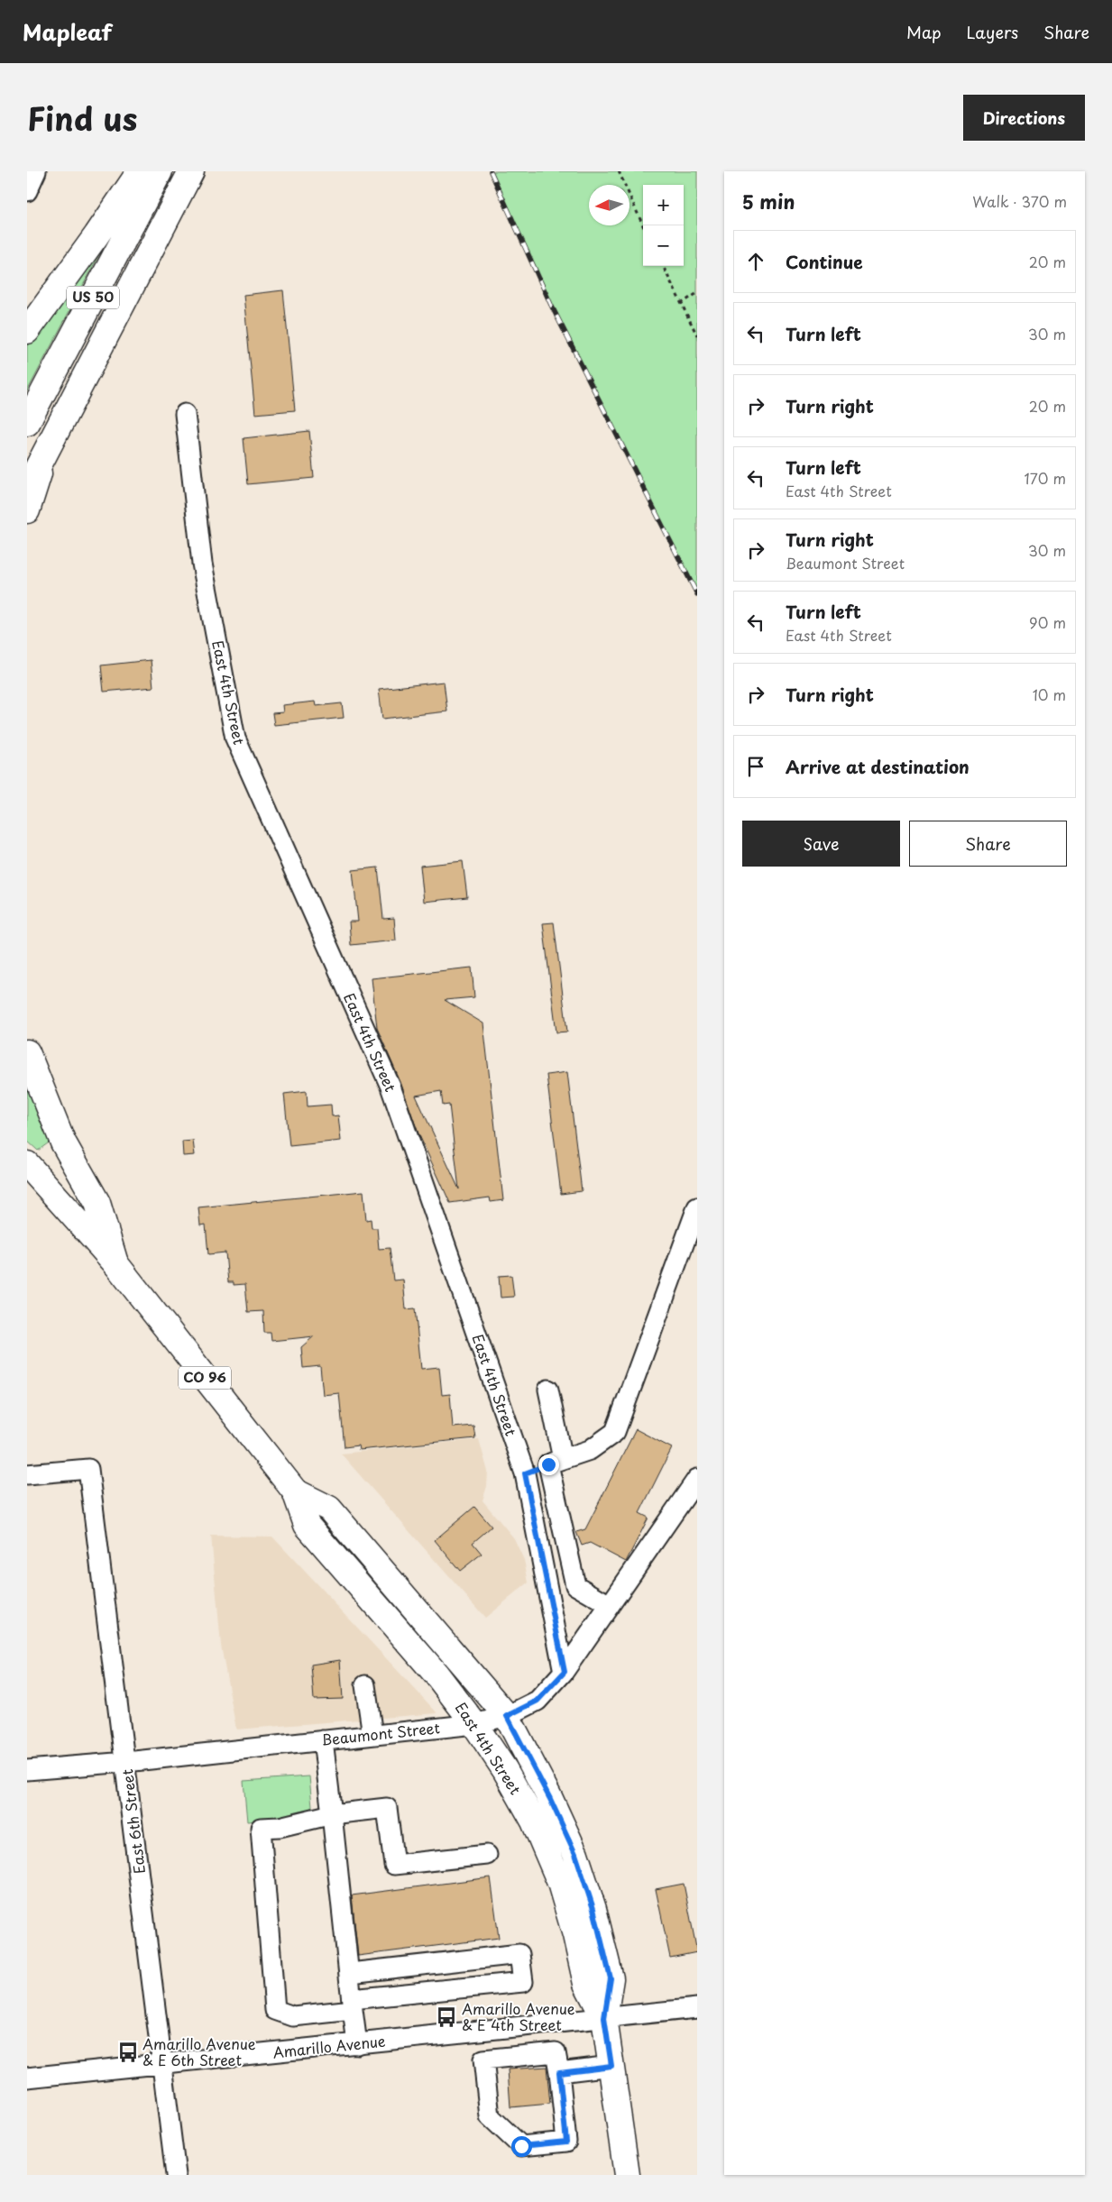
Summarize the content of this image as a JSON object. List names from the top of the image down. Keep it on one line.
{"streets":{"main road":["US 50","East 4th Street","CO 96"],"street":["Beaumont Street","East 6th Street","Amarillo Avenue"]},"crossings":[["East 4th Street","CO 96"],["East 4th Street","Beaumont Street"],["East 4th Street","Amarillo Avenue"],["Beaumont Street","East 6th Street"],["East 6th Street","Amarillo Avenue"]],"places":{"bus stop":["Amarillo Avenue & E 4th Street","Amarillo Avenue & E 6th Street"]},"north":"left","page":{"header":"Mapleaf","nav":["Map","Layers","Share"],"title":"Find us","buttons":["Directions",["Save","Share"]],"heading":["5 min","Walk · 370 m"],"map_buttons":["+","−"],"list":[["Continue","20 m"],["Turn left","30 m"],["Turn right","20 m"],["Turn left","East 4th Street","170 m"],["Turn right","Beaumont Street","30 m"],["Turn left","East 4th Street","90 m"],["Turn right","10 m"],"Arrive at destination"]}}
